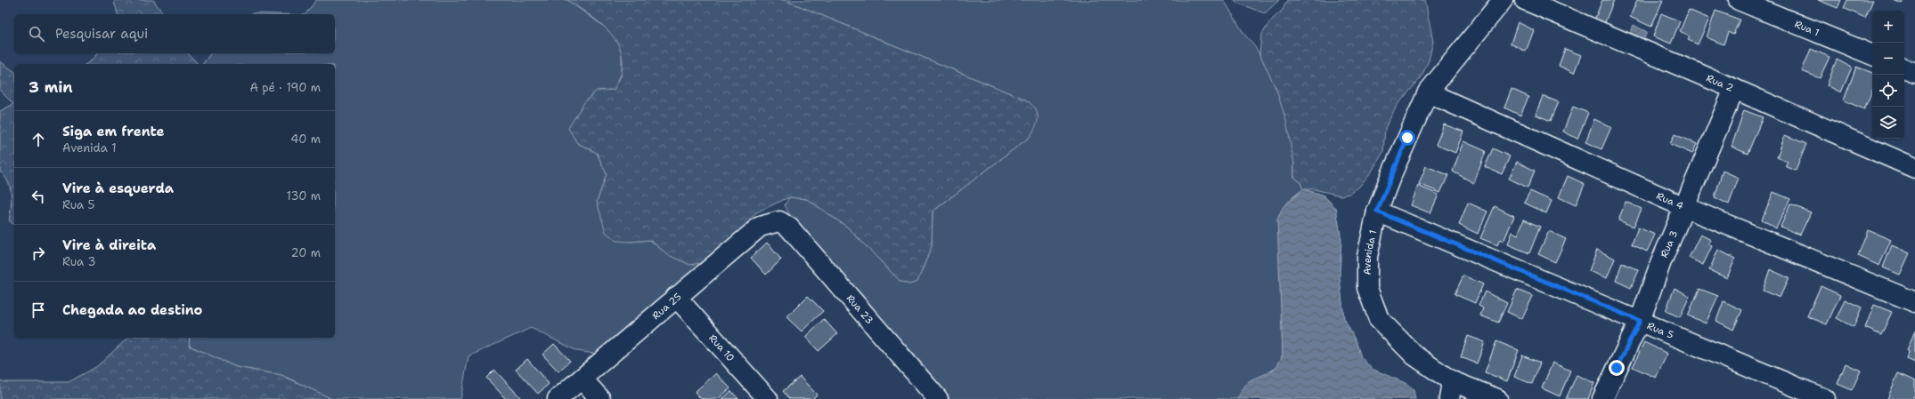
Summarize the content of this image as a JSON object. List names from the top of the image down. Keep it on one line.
{"streets":{"street":["Rua 1","Rua 2","Rua 4","Rua 3","Avenida 1","Rua 25","Rua 23","Rua 5","Rua 10"]},"crossings":[["Rua 2","Rua 3"],["Rua 4","Rua 3"],["Rua 4","Avenida 1"],["Rua 3","Rua 5"],["Avenida 1","Rua 5"],["Rua 25","Rua 23"],["Rua 25","Rua 10"]],"page":{"map_buttons":["+","−"],"search":"Pesquisar aqui","heading":["3 min","A pé · 190 m"],"list":[["Siga em frente","Avenida 1","40 m"],["Vire à esquerda","Rua 5","130 m"],["Vire à direita","Rua 3","20 m"],"Chegada ao destino"]}}
